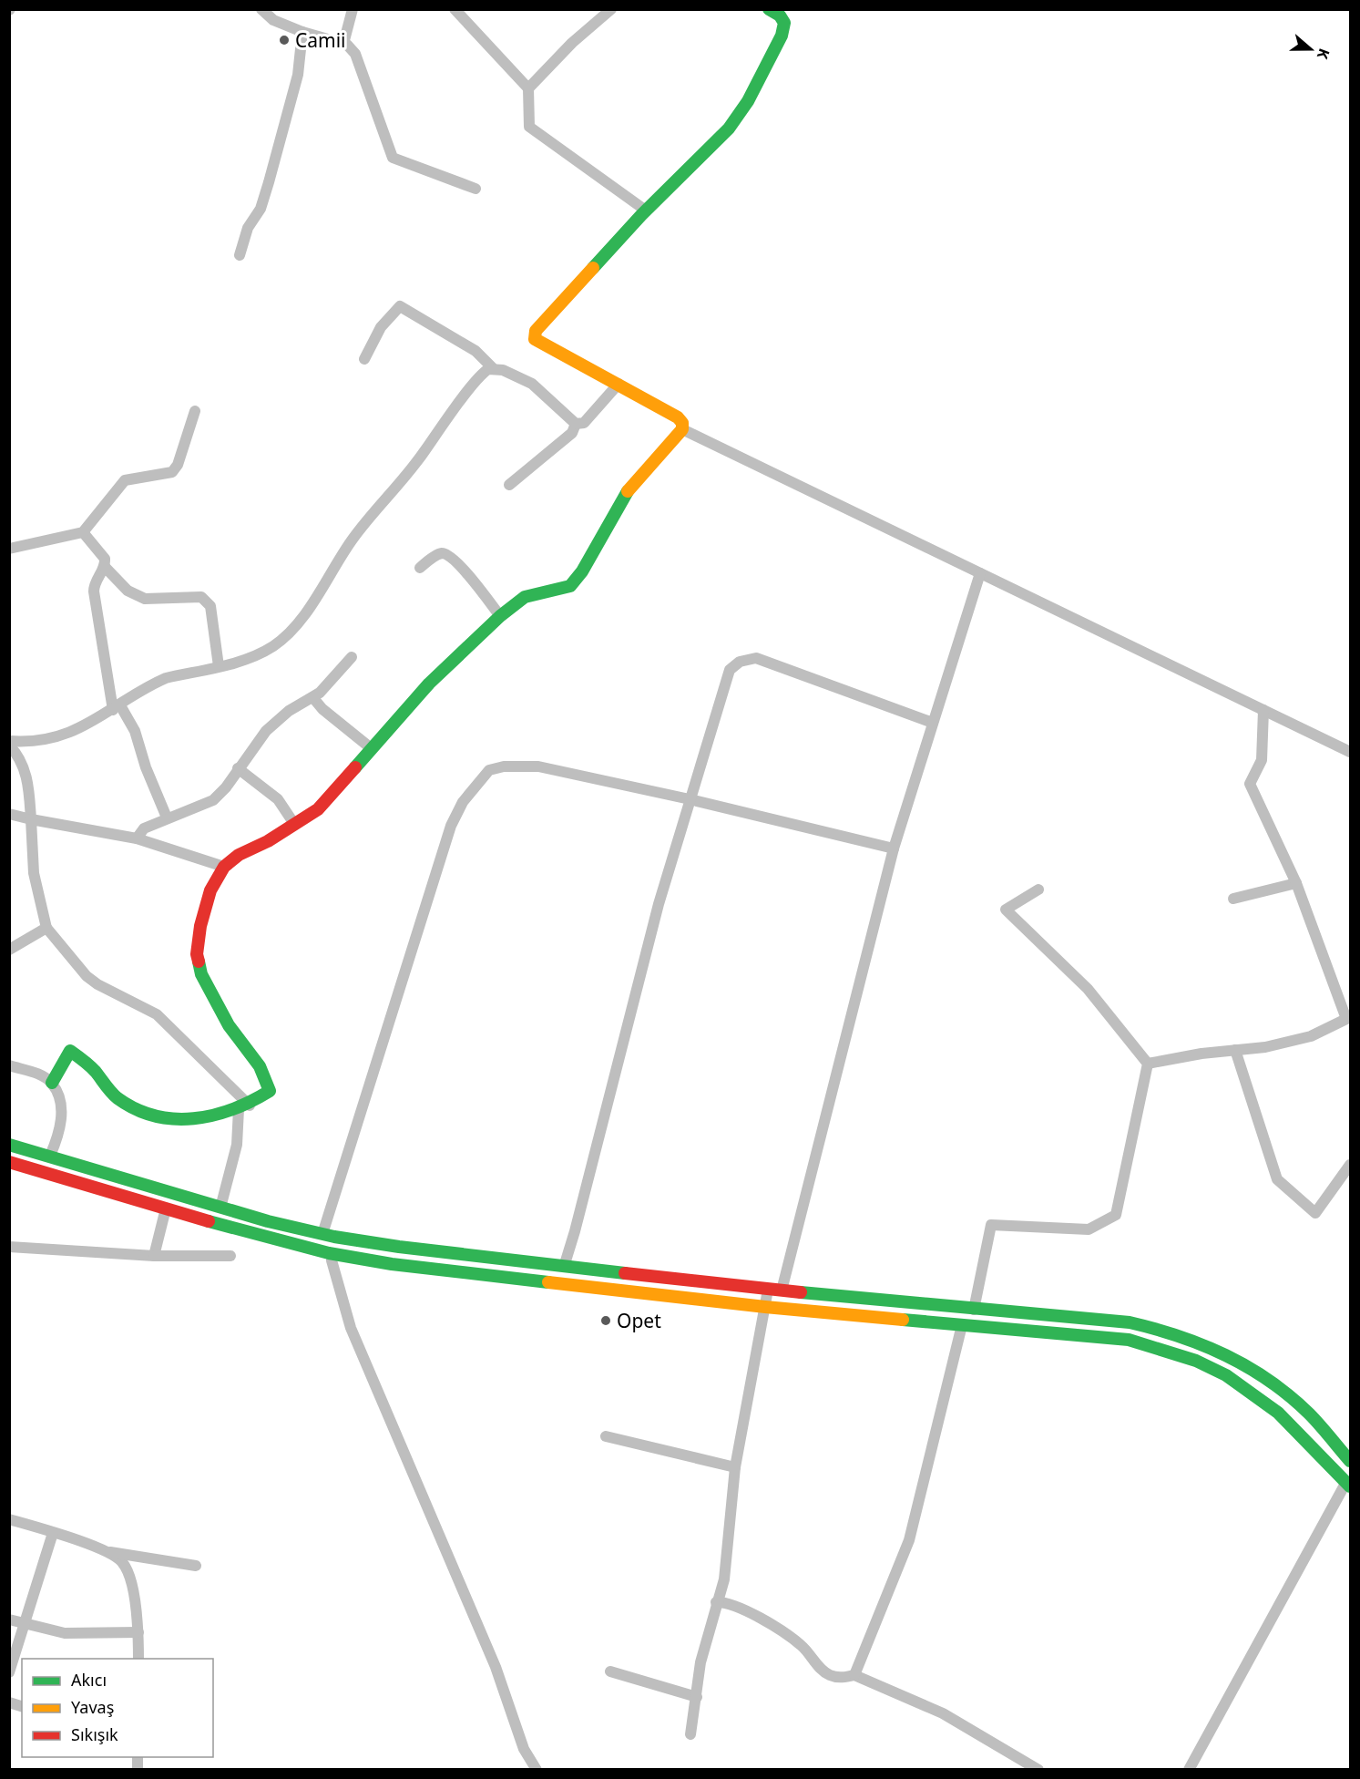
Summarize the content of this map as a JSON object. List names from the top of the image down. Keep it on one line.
{"places":["Camii","Opet"],"legend":["Akıcı","Yavaş","Sıkışık"],"north":"right"}
